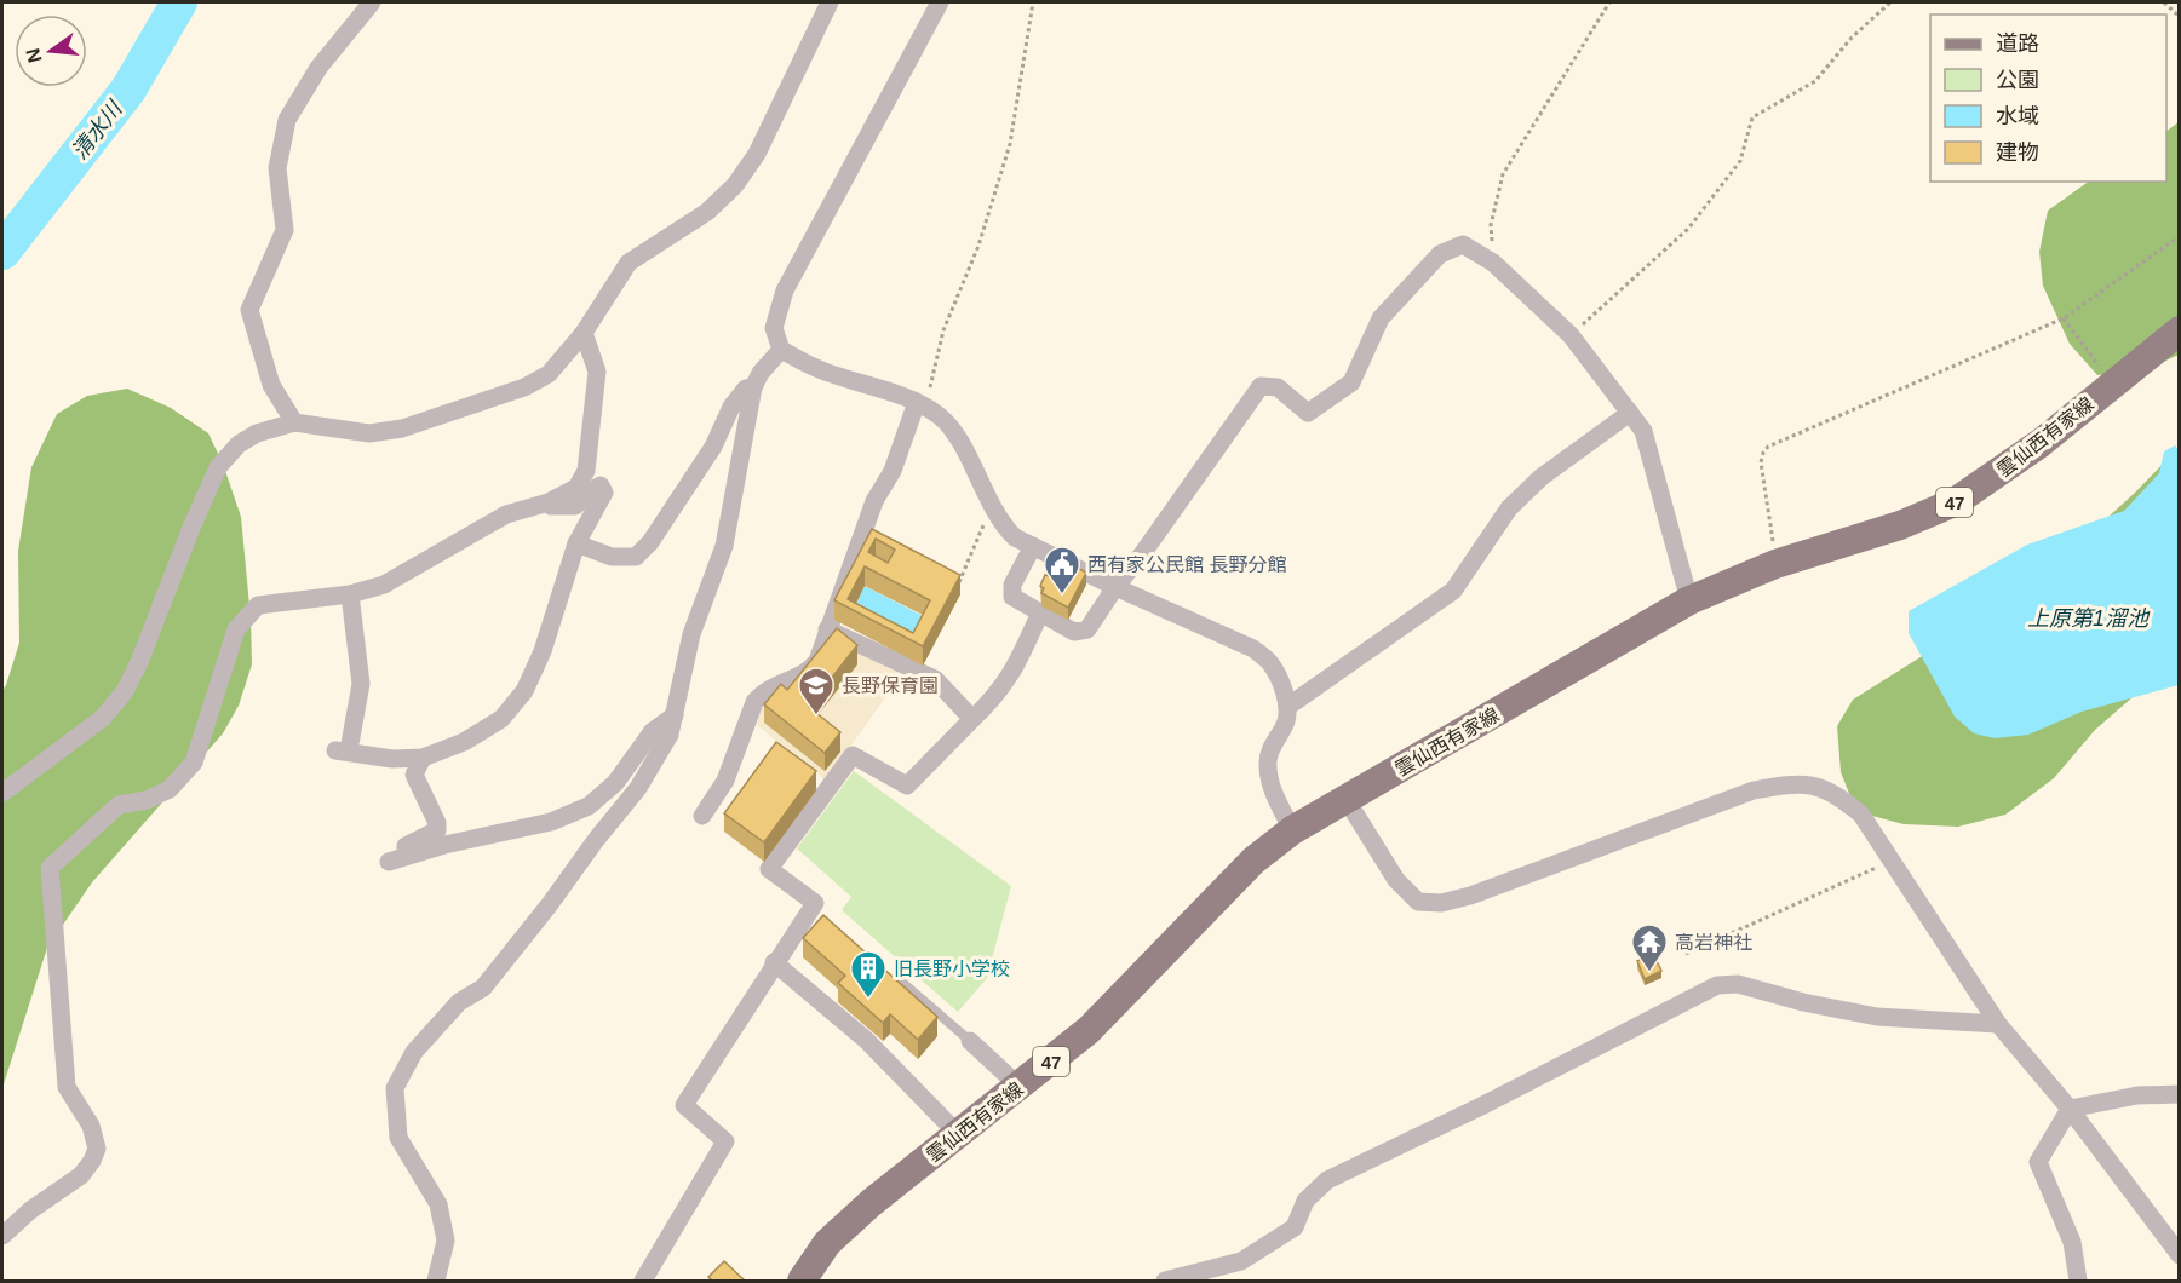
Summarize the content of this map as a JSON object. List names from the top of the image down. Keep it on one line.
{"streets":{"main road":["雲仙西有家線","47"]},"water":["清水川","上原第1溜池"],"places":{"public building":["西有家公民館 長野分館"],"school or university":["長野保育園"],"temple":["高岩神社"],"building":["旧長野小学校"]},"legend":["道路","公園","水域","建物"],"north":"left"}
